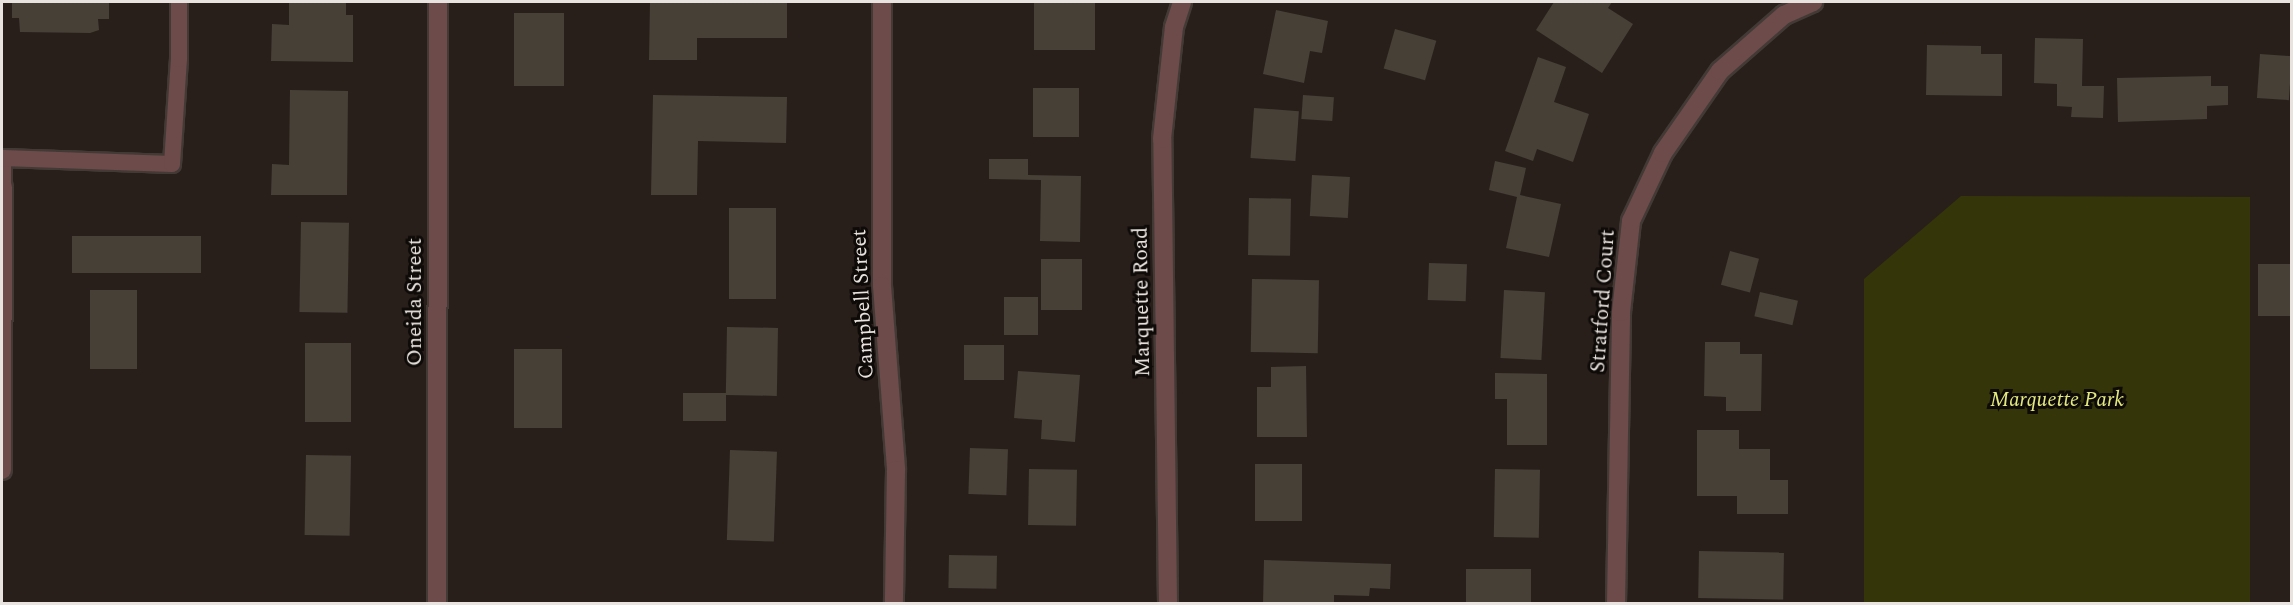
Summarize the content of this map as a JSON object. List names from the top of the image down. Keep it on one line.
{"streets":{"street":["Stratford Court","Oneida Street","Marquette Road","Campbell Street"]},"parks":["Marquette Park"]}
